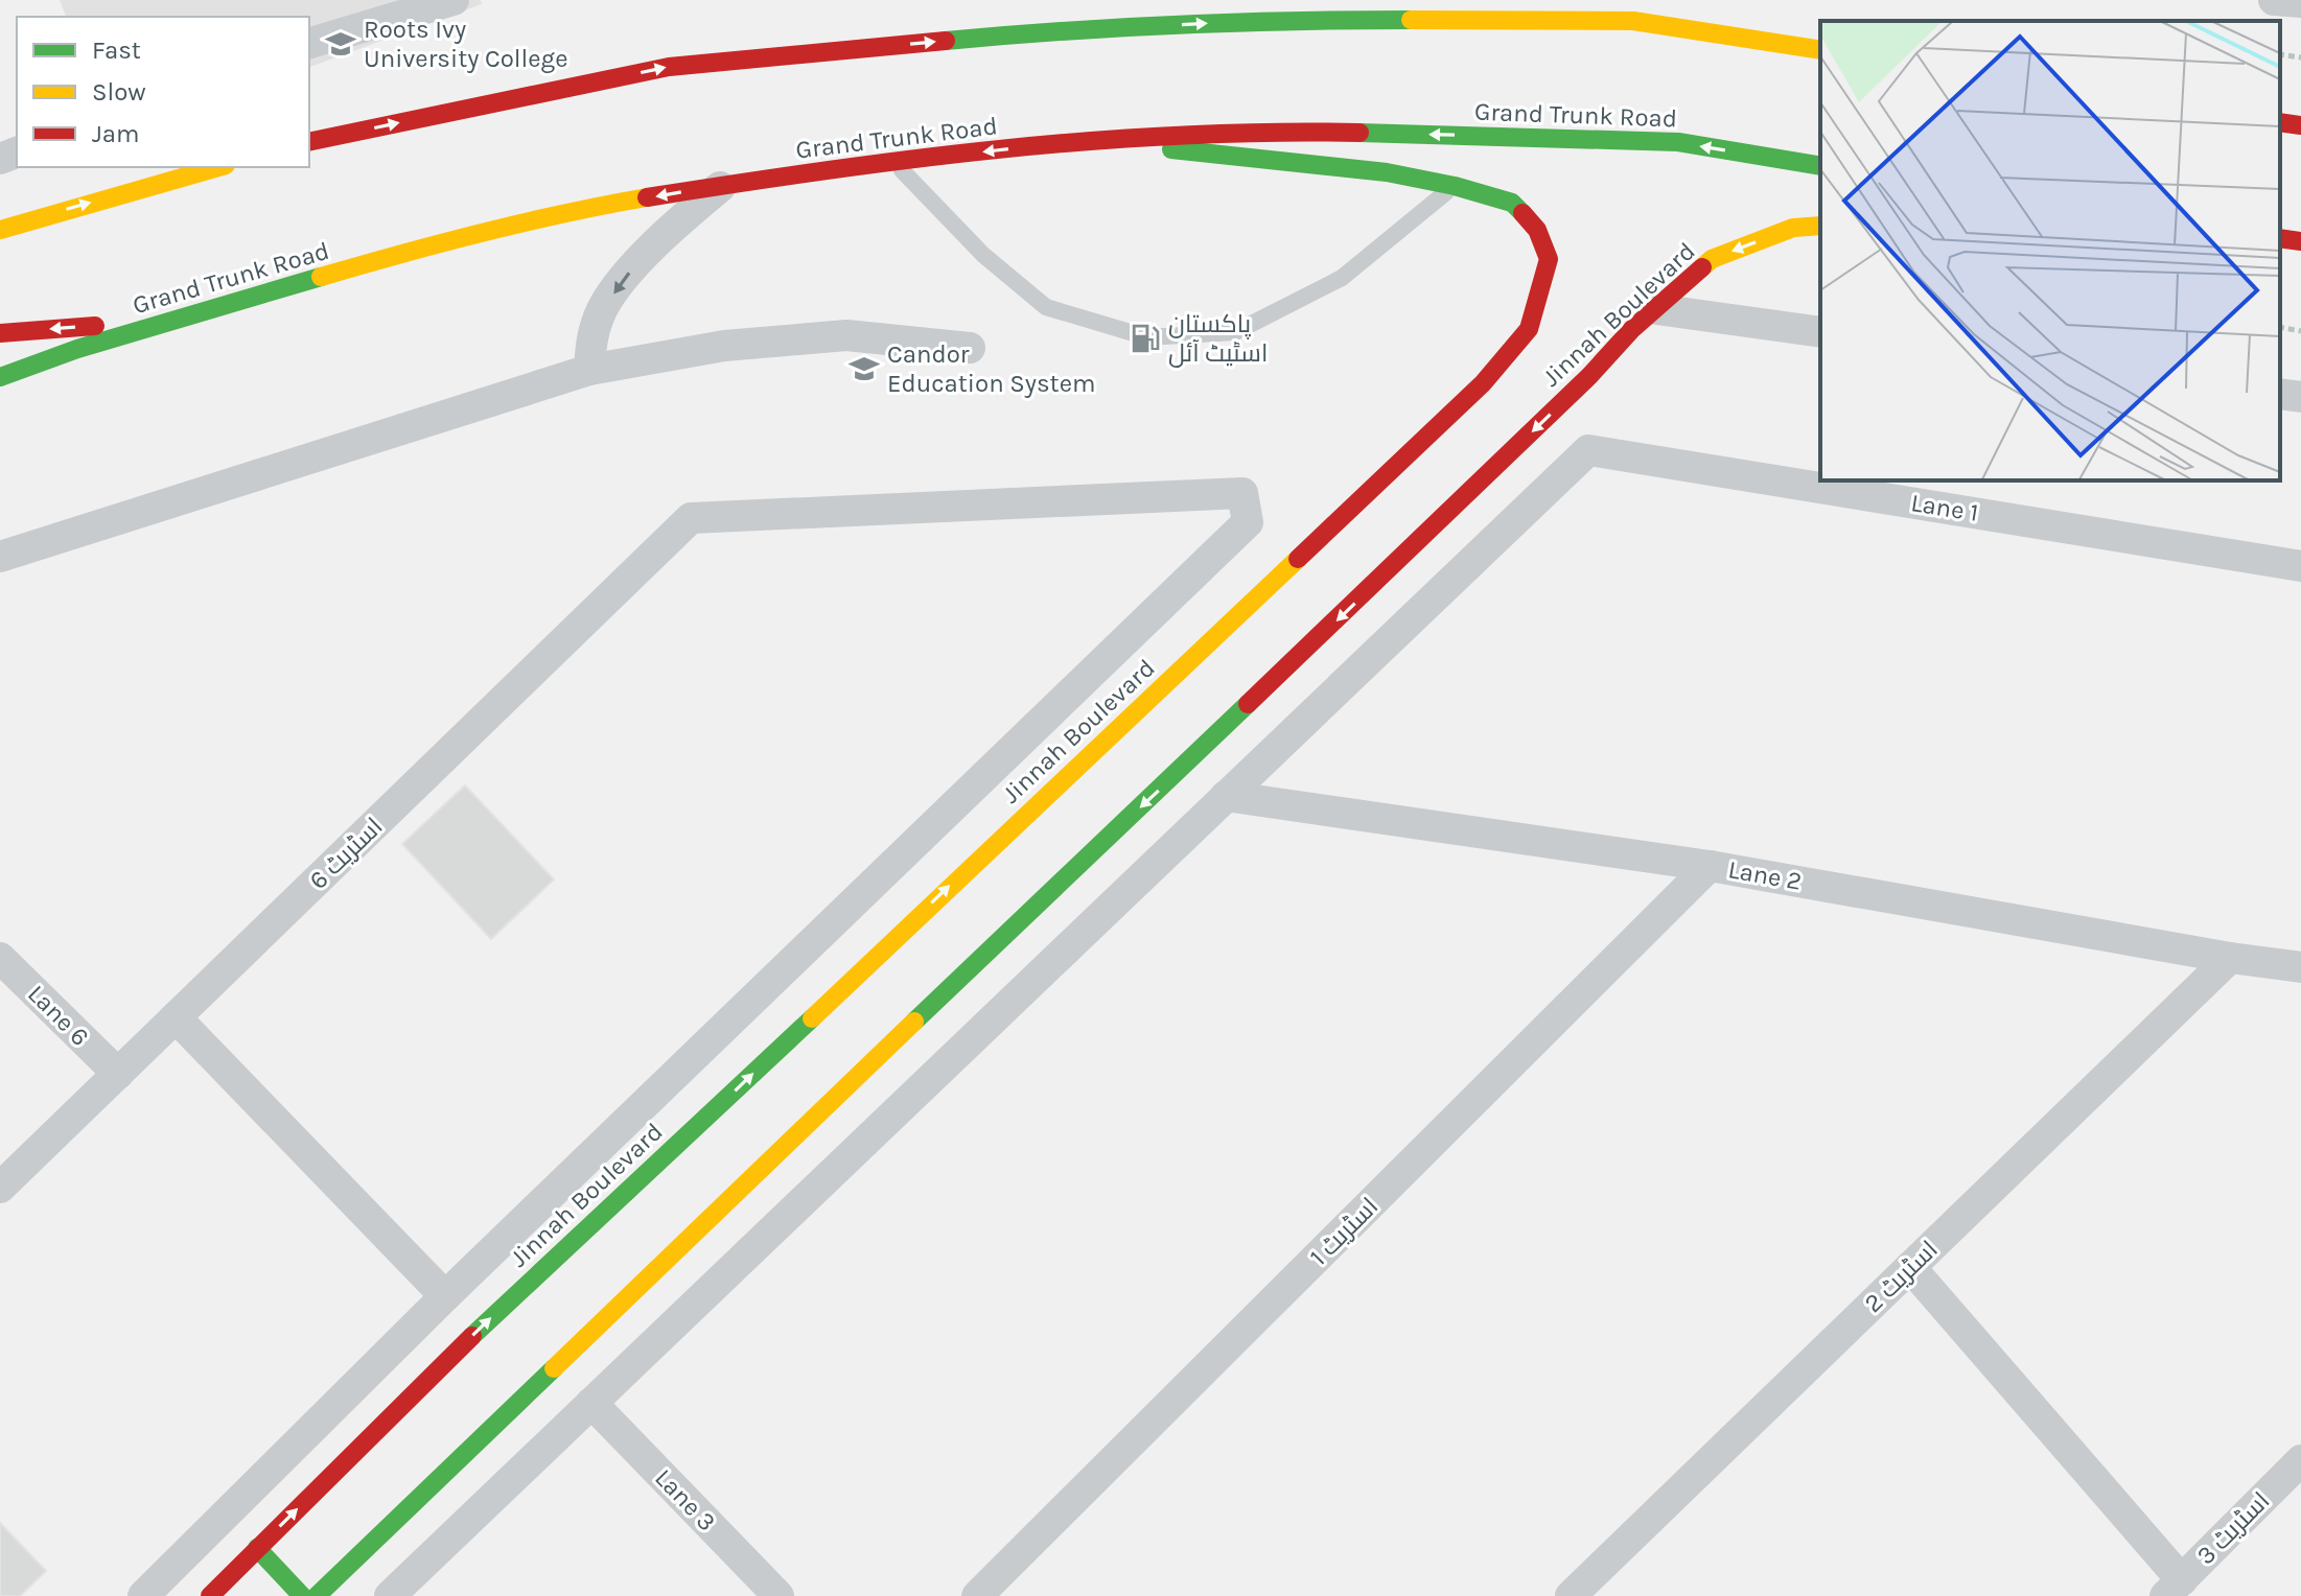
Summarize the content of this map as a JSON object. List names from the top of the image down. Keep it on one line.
{"streets":{"main road":["Grand Trunk Road","Jinnah Boulevard"],"street":["Lane 1","اسٹریٹ 6","Lane 2","Lane 6","اسٹریٹ 1","اسٹریٹ 2","Lane 3","اسٹریٹ 3"]},"crossings":[["Grand Trunk Road","Jinnah Boulevard"],["Lane 1","Lane 2"],["اسٹریٹ 6","Lane 6"],["Lane 2","اسٹریٹ 1"],["Lane 2","اسٹریٹ 2"]],"places":{"school or university":["Roots Ivy University College","Candor Education System"],"fuel station":["پاکستان اسٹیٹ آئل"]},"legend":["Fast","Slow","Jam"]}
